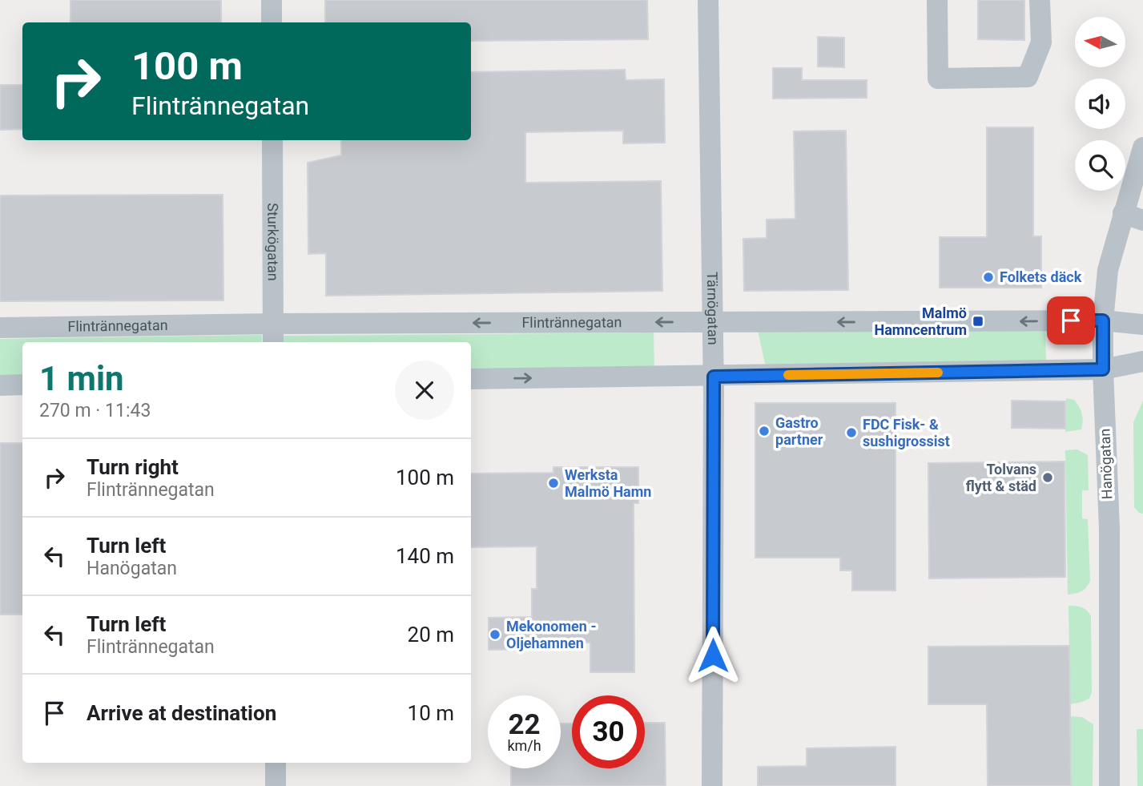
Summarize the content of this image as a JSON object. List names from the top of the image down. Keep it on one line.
{"streets":{"street":["Sturkögatan","Tärnögatan","Flintrännegatan","Hanögatan"]},"crossings":[["Sturkögatan","Flintrännegatan"],["Tärnögatan","Flintrännegatan"],["Flintrännegatan","Hanögatan"]],"places":{"other":["Folkets däck","Gastro partner","FDC Fisk- & sushigrossist","Tolvans flytt & städ","Werksta Malmö Hamn","Mekonomen - Oljehamnen"],"transit":["Malmö Hamncentrum"]},"north":"left","page":{"turn":["100 m","Flintrännegatan"],"heading":["1 min","270 m · 11:43"],"list":[{"name":"Turn right","note":"Flintrännegatan","value":"100 m"},{"name":"Turn left","note":"Hanögatan","value":"140 m"},{"name":"Turn left","note":"Flintrännegatan","value":"20 m"},{"name":"Arrive at destination","value":"10 m"}],"speed":"22 km/h","limit":"30"}}
